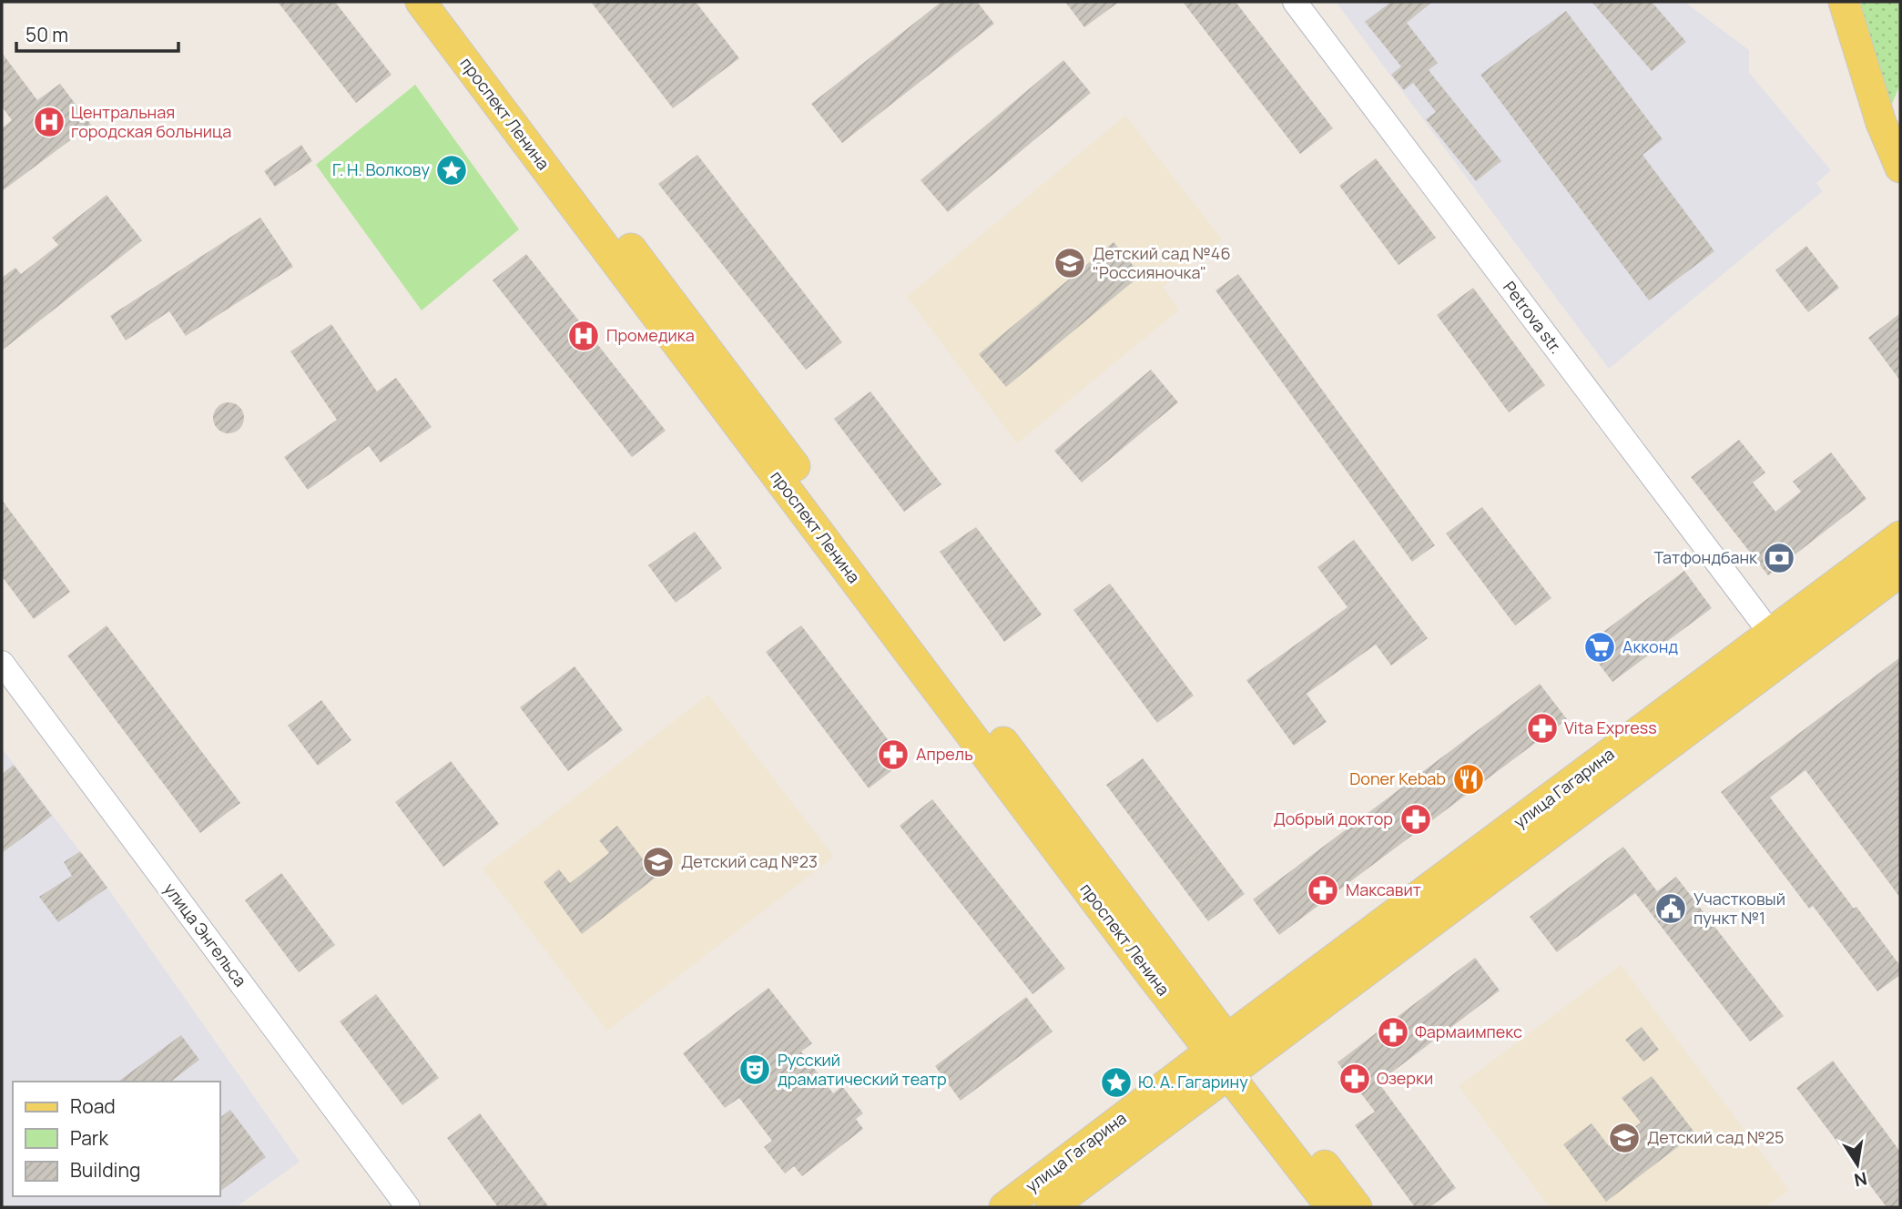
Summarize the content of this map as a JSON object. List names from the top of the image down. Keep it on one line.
{"streets":{"main road":["проспект Ленина","улица Гагарина"],"street":["Petrova str.","улица Энгельса"]},"crossings":[["проспект Ленина","улица Гагарина"],["Petrova str.","улица Гагарина"]],"places":{"hospital":["Центральная городская больница","Промедика"],"place":["Г. Н. Волкову","Ю. А. Гагарину"],"school or university":["Детский сад №46 \"Россияночка\"","Детский сад №23","Детский сад №25"],"bank":["Татфондбанк"],"supermarket":["Акконд"],"pharmacy":["Vita Express","Апрель","Добрый доктор","Максавит","Фармаимпекс","Озерки"],"restaurant":["Doner Kebab"],"public building":["Участковый пункт №1"],"theatre":["Русский драматический театр"]},"legend":["Road","Park","Building"],"scale_bar":"50 m","north":"bottom"}
